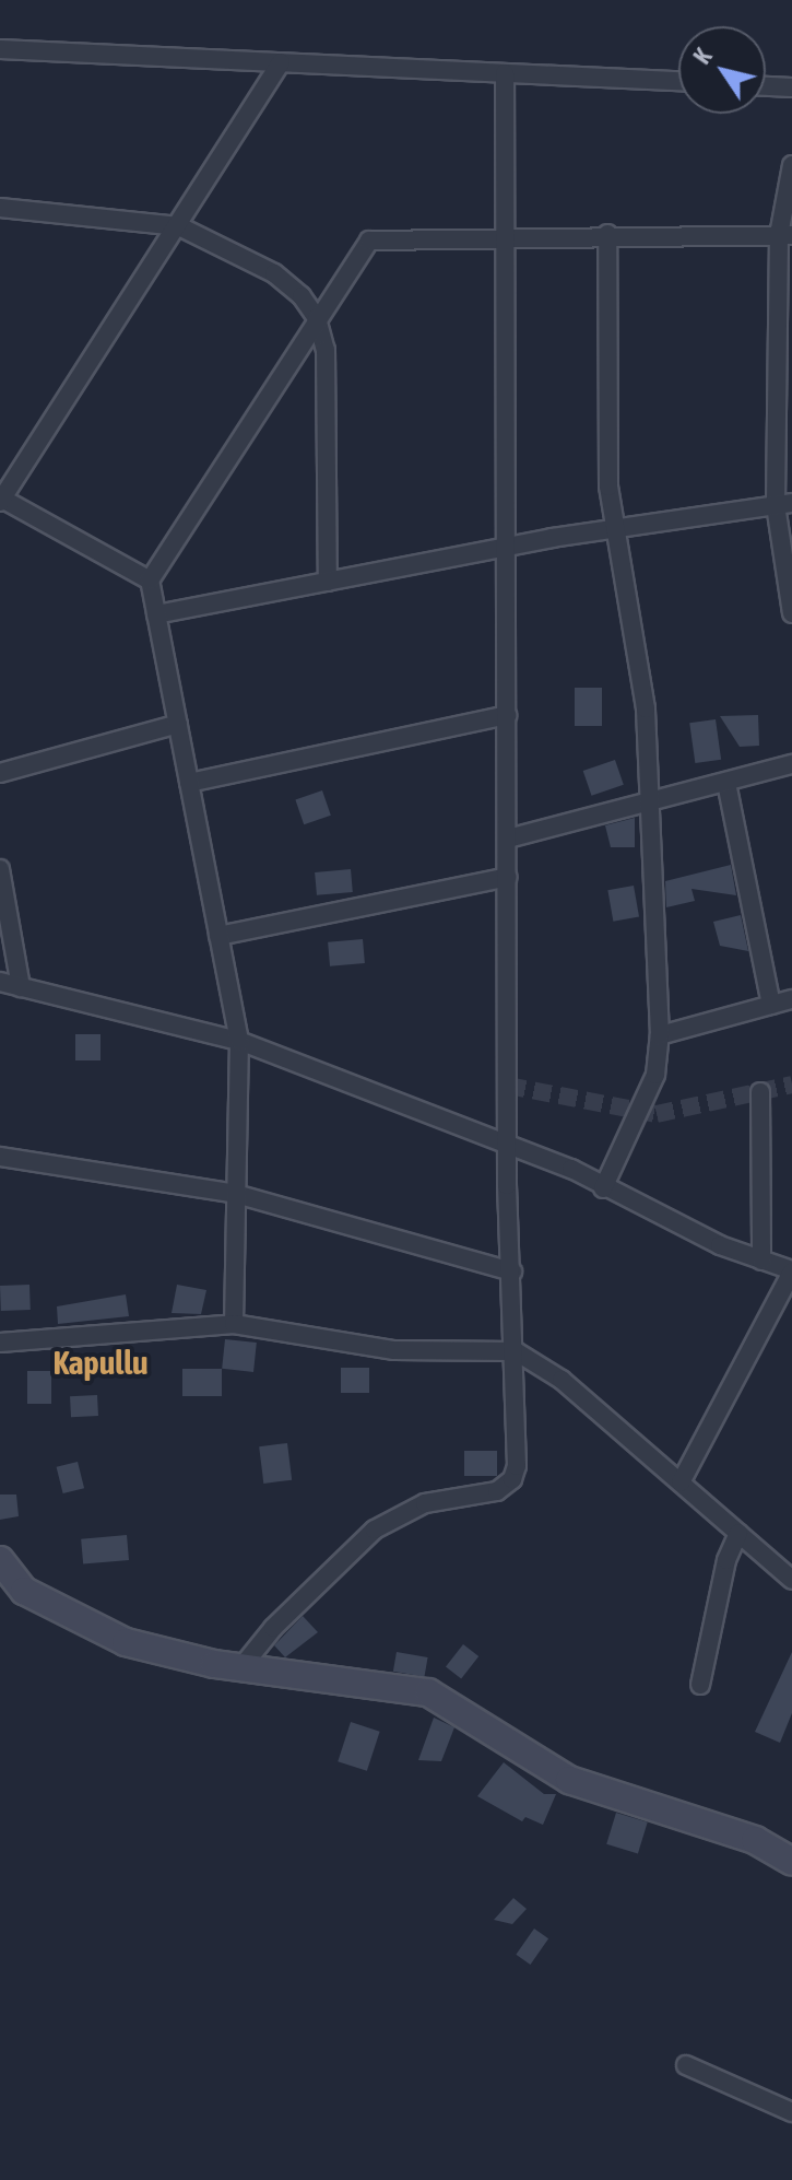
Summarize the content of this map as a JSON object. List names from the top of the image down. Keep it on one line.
{"districts":["Kapullu"],"north":"top left"}
